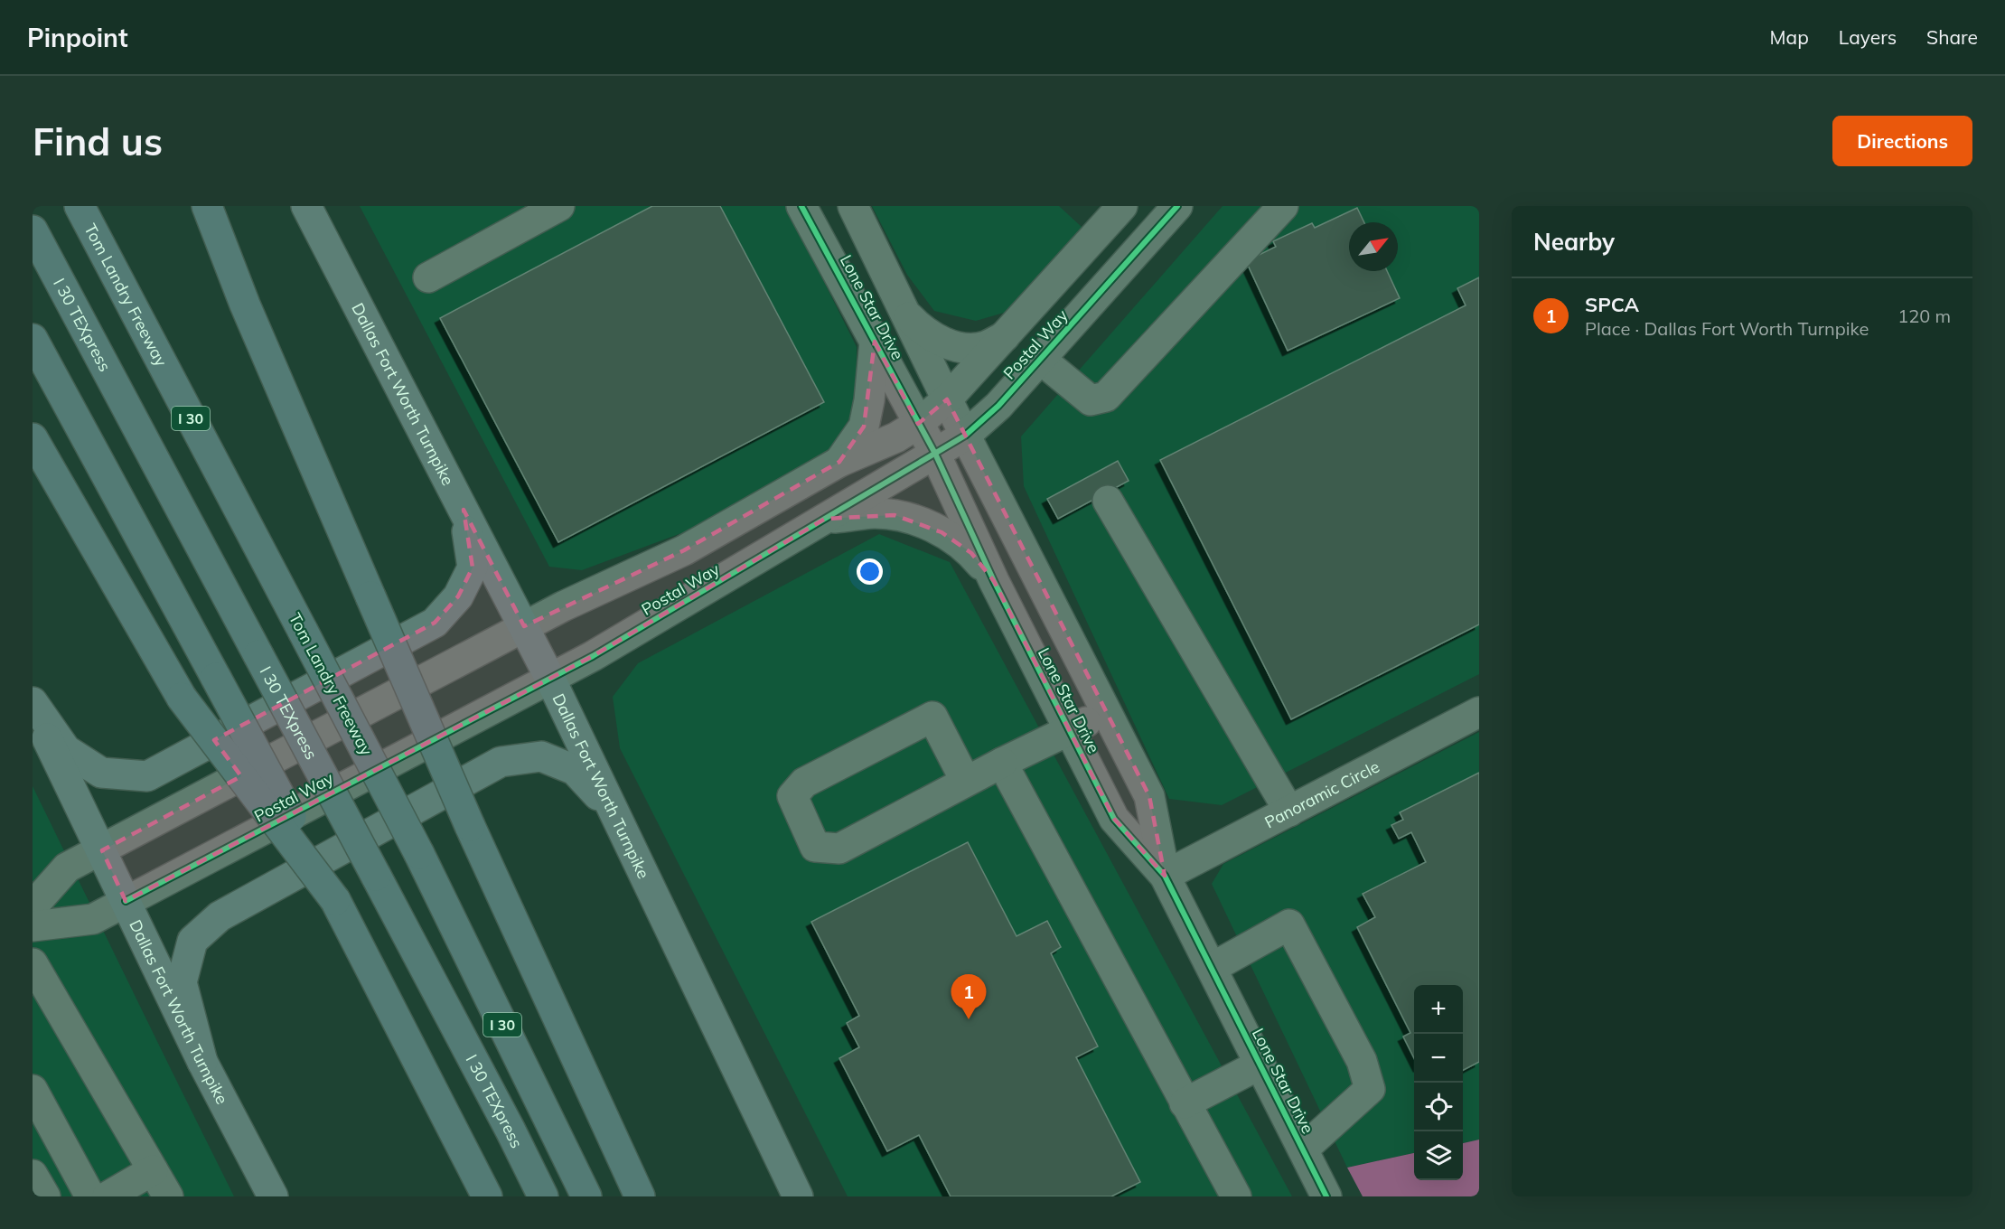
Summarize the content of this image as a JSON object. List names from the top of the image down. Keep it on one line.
{"streets":{"highway":["Tom Landry Freeway","I 30 TEXpress","I 30"],"main road":["Dallas Fort Worth Turnpike"],"street":["Lone Star Drive","Postal Way","Panoramic Circle"]},"crossings":[["Lone Star Drive","Postal Way"],["Lone Star Drive","Panoramic Circle"],["Postal Way","Dallas Fort Worth Turnpike"]],"north":"top right","page":{"header":"Pinpoint","nav":["Map","Layers","Share"],"buttons":"Directions","title":"Find us","heading":"Nearby","list":[{"mark":"1","name":"SPCA","note":"Place · Dallas Fort Worth Turnpike","value":"120 m"}],"pins":"1","map_buttons":["+","−"]}}
